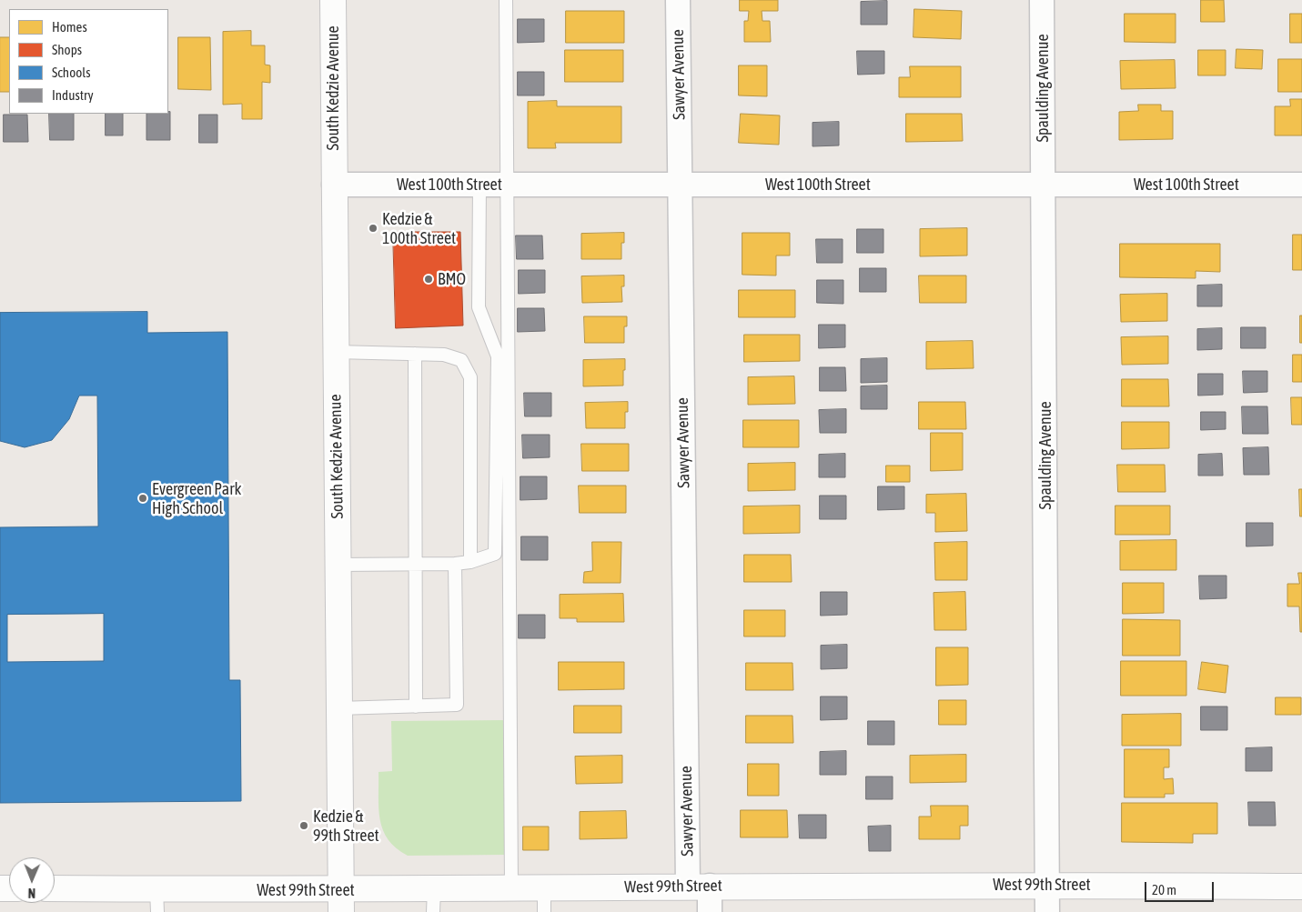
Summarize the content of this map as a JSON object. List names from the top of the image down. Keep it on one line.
{"streets":{"street":["Sawyer Avenue","South Kedzie Avenue","Spaulding Avenue","West 100th Street","West 99th Street"]},"crossings":[["Sawyer Avenue","West 100th Street"],["Sawyer Avenue","West 99th Street"],["South Kedzie Avenue","West 100th Street"],["South Kedzie Avenue","West 99th Street"],["Spaulding Avenue","West 100th Street"],["Spaulding Avenue","West 99th Street"]],"places":["Kedzie & 100th Street","BMO","Evergreen Park High School","Kedzie & 99th Street"],"legend":["Homes","Shops","Schools","Industry"],"scale_bar":"20 m","north":"bottom"}
